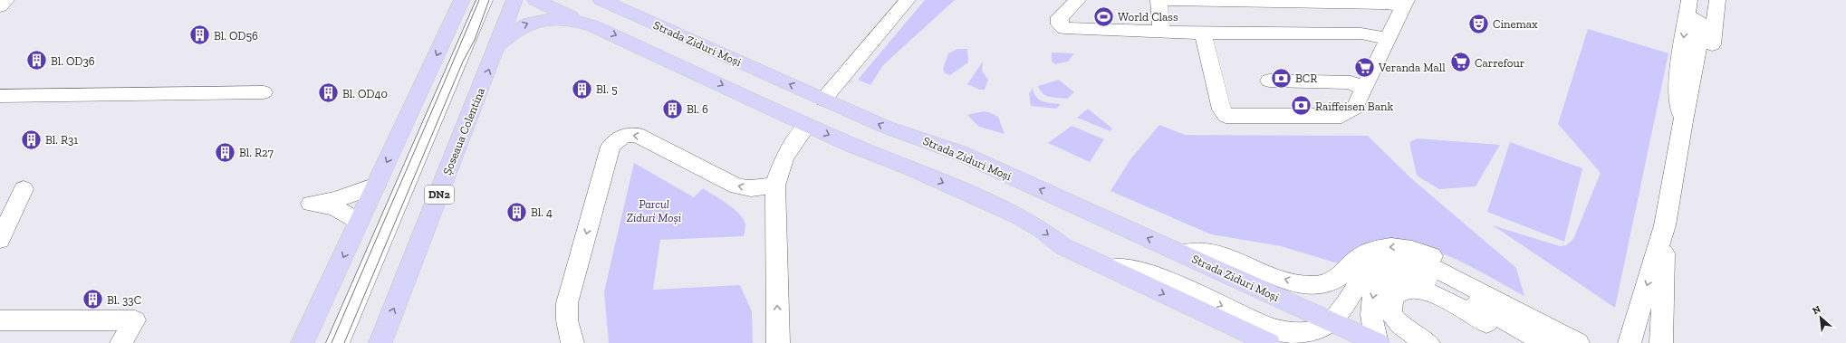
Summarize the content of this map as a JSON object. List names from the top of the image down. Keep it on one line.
{"streets":{"main road":["Strada Ziduri Moși","Șoseaua Colentina","DN2"]},"parks":["Parcul Ziduri Moși"],"places":{"sports":["World Class"],"theatre":["Cinemax"],"building":["Bl. OD56","Bl. OD36","Bl. 5","Bl. OD40","Bl. 6","Bl. R31","Bl. R27","Bl. 4","Bl. 33C"],"supermarket":["Carrefour","Veranda Mall"],"bank":["BCR","Raiffeisen Bank"]},"north":"top left"}
